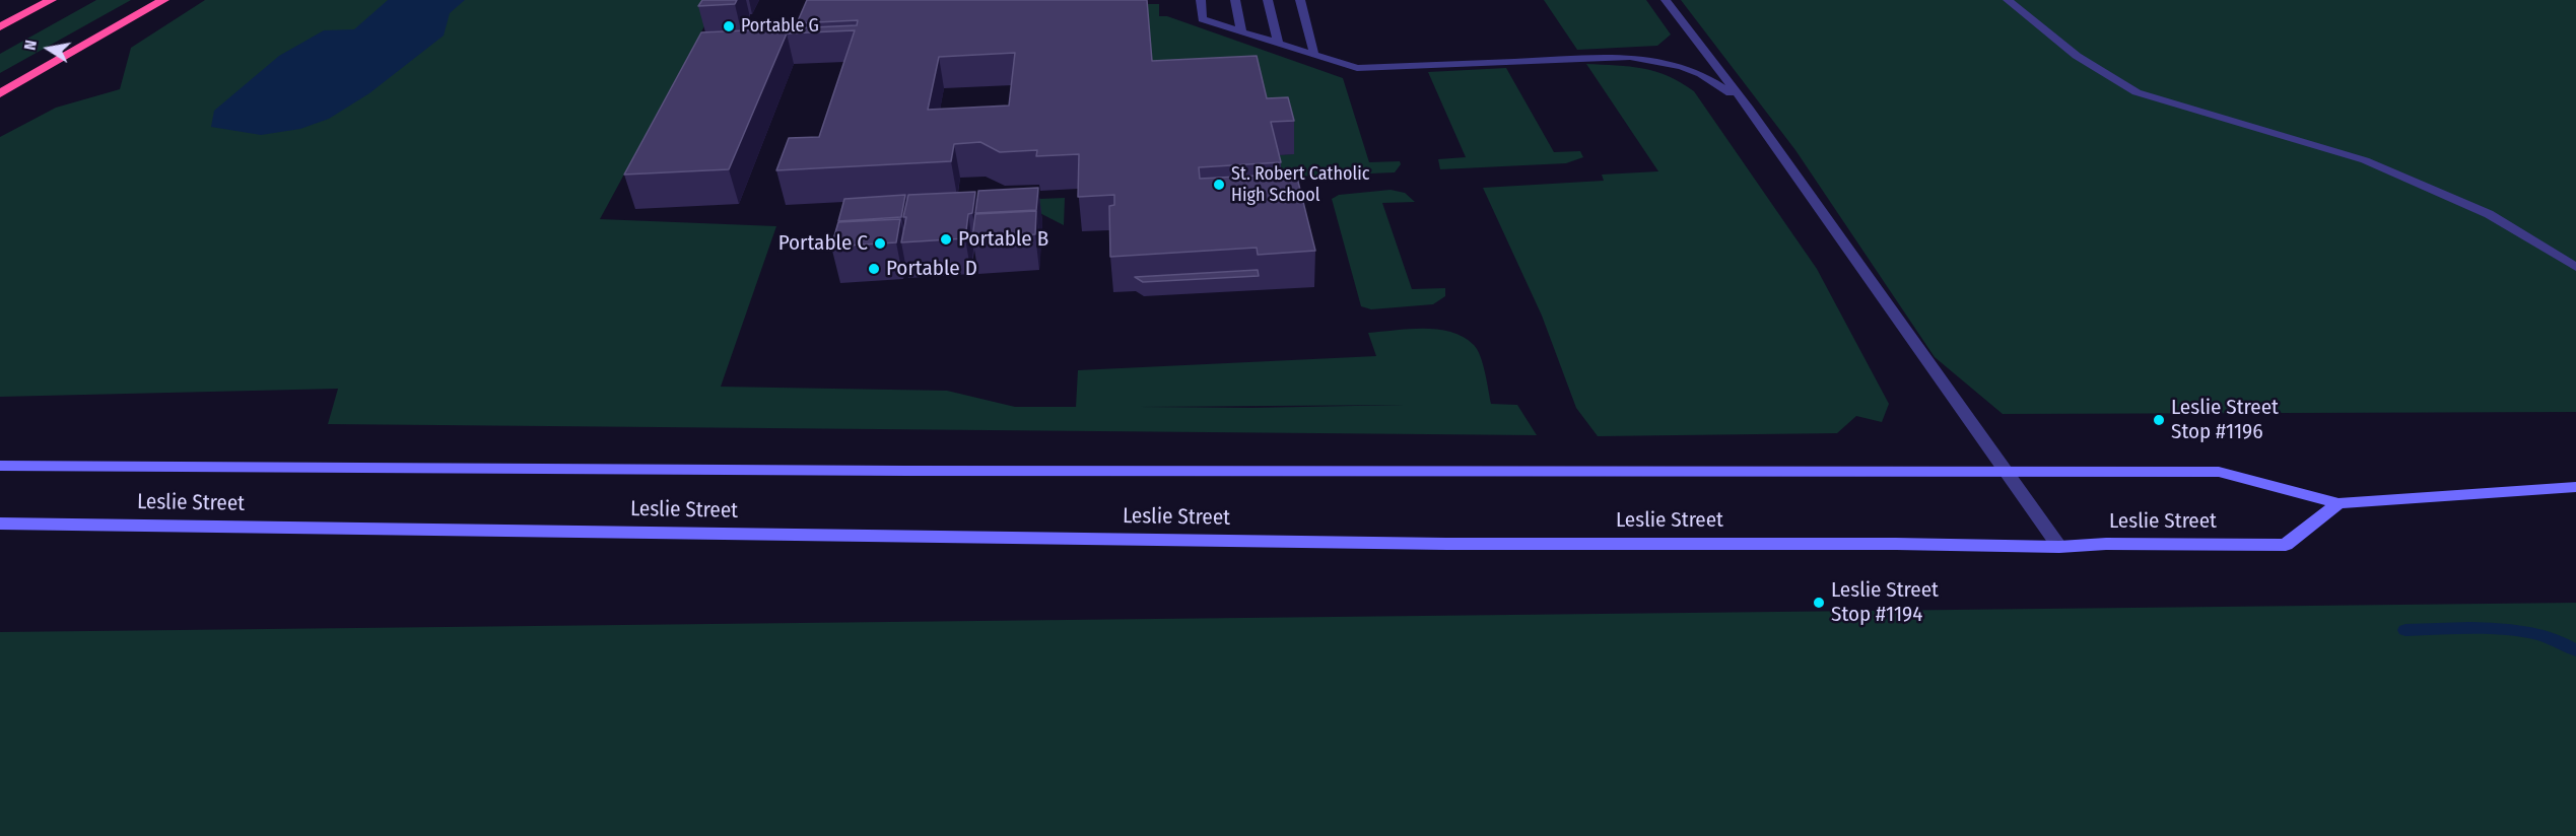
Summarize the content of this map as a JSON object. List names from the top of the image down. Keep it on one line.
{"streets":{"main road":["Leslie Street"]},"places":["Portable G","St. Robert Catholic High School","Portable B","Portable C","Portable D","Leslie Street Stop #1196","Leslie Street Stop #1194"],"north":"left"}
